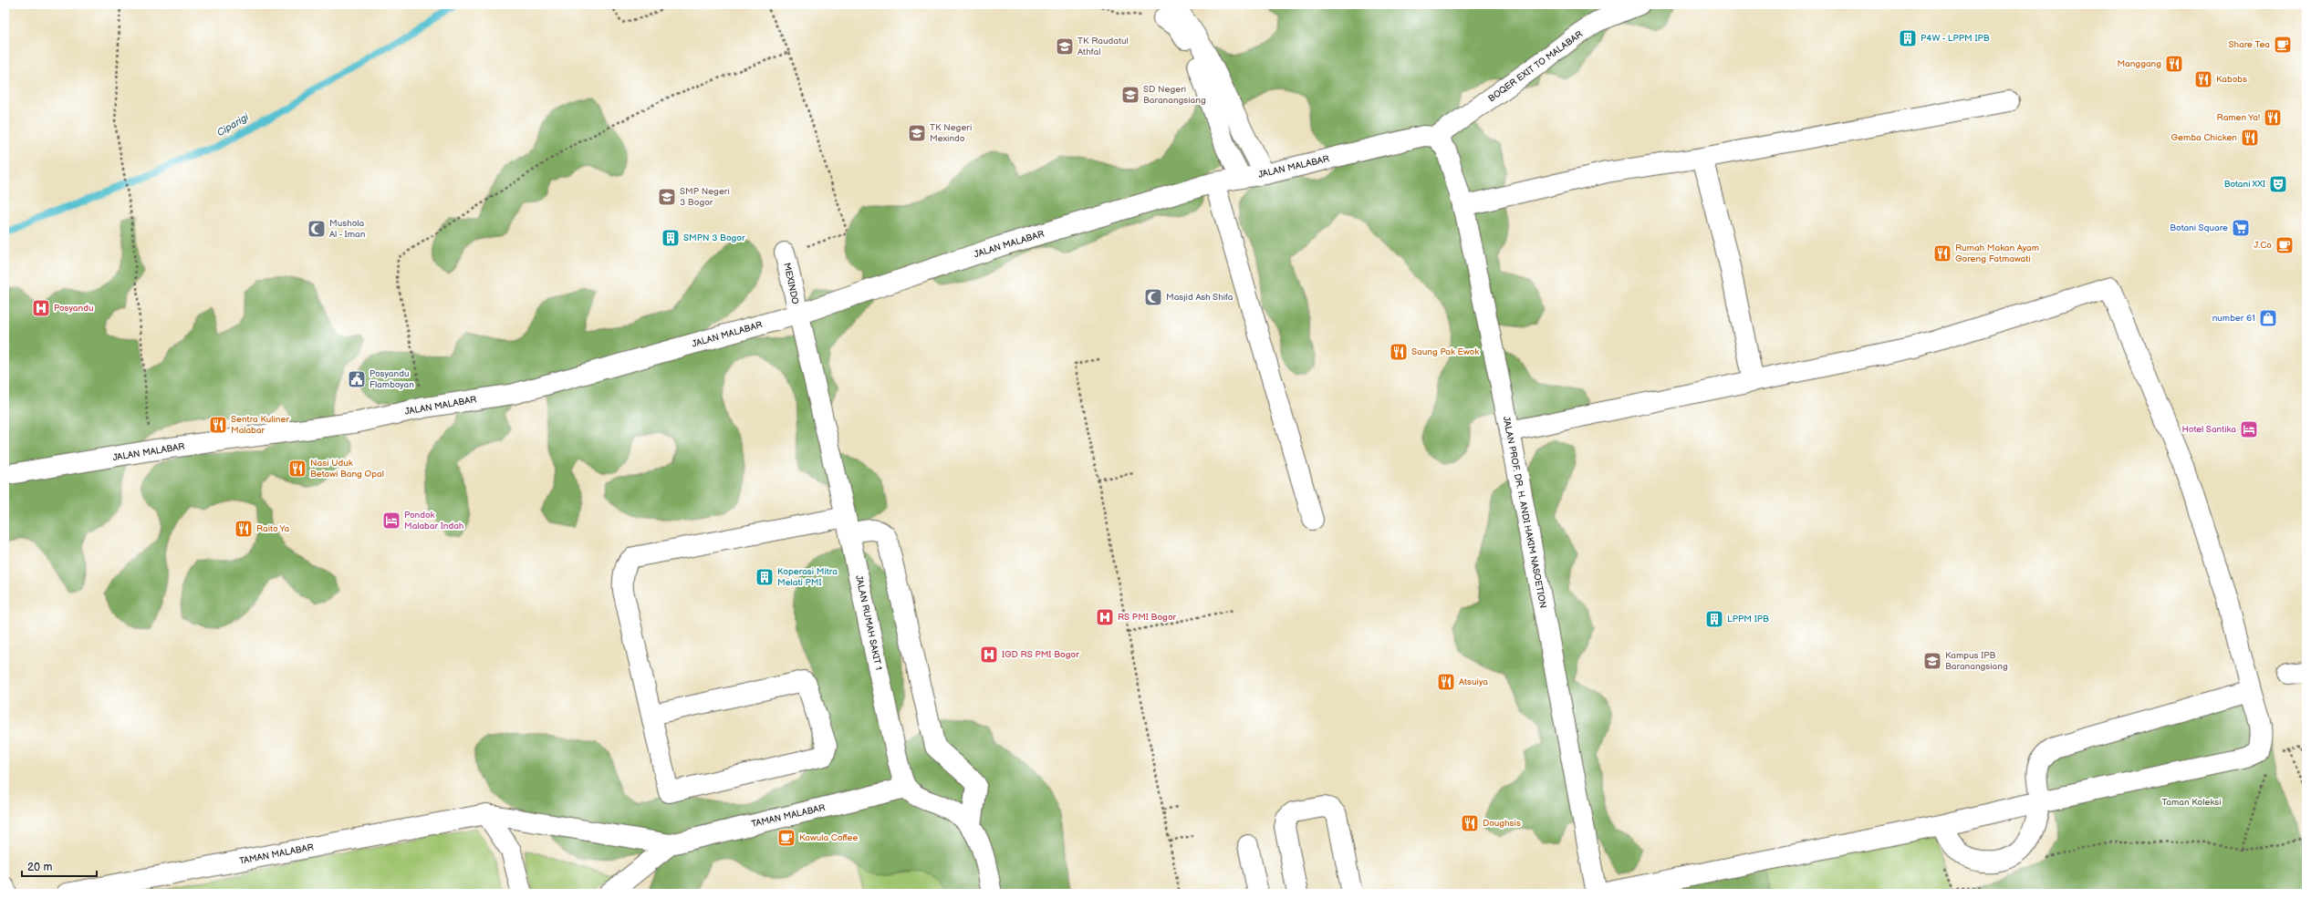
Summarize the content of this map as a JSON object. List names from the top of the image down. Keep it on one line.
{"streets":{"street":["BOQER EXIT TO MALABAR","JALAN MALABAR","MEXINDO","JALAN PROF. DR. H. ANDI HAKIM NASOETION","JALAN RUMAH SAKIT 1","TAMAN MALABAR"]},"crossings":[["BOQER EXIT TO MALABAR","JALAN MALABAR"],["BOQER EXIT TO MALABAR","JALAN PROF. DR. H. ANDI HAKIM NASOETION"],["JALAN MALABAR","MEXINDO"],["JALAN MALABAR","JALAN PROF. DR. H. ANDI HAKIM NASOETION"],["JALAN MALABAR","JALAN RUMAH SAKIT 1"],["MEXINDO","JALAN RUMAH SAKIT 1"],["JALAN RUMAH SAKIT 1","TAMAN MALABAR"]],"water":["Ciparigi"],"parks":["Taman Koleksi"],"places":{"building":["P4W - LPPM IPB","SMPN 3 Bogor","Koperasi Mitra Melati PMI","LPPM IPB"],"cafe":["Share Tea","J.Co","Kawula Coffee"],"school or university":["TK Raudatul Athfal","SD Negeri Baranangsiang","TK Negeri Mexindo","SMP Negeri 3 Bogor","Kampus IPB Baranangsiang"],"restaurant":["Manggang","Kabobs","Ramen Ya!","Gemba Chicken","Rumah Makan Ayam Goreng Fatmawati","Saung Pak Ewok","Sentra Kuliner Malabar","Nasi Uduk Betawi Bang Opal","Raito Ya","Atsuiya","Doughsis"],"theatre":["Botani XXI"],"supermarket":["Botani Square"],"mosque":["Mushola Al - Iman","Masjid Ash Shifa"],"hospital":["Posyandu","RS PMI Bogor","IGD RS PMI Bogor"],"shop":["number 61"],"public building":["Posyandu Flamboyan"],"hotel":["Hotel Santika","Pondok Malabar Indah"]},"scale_bar":"20 m"}
